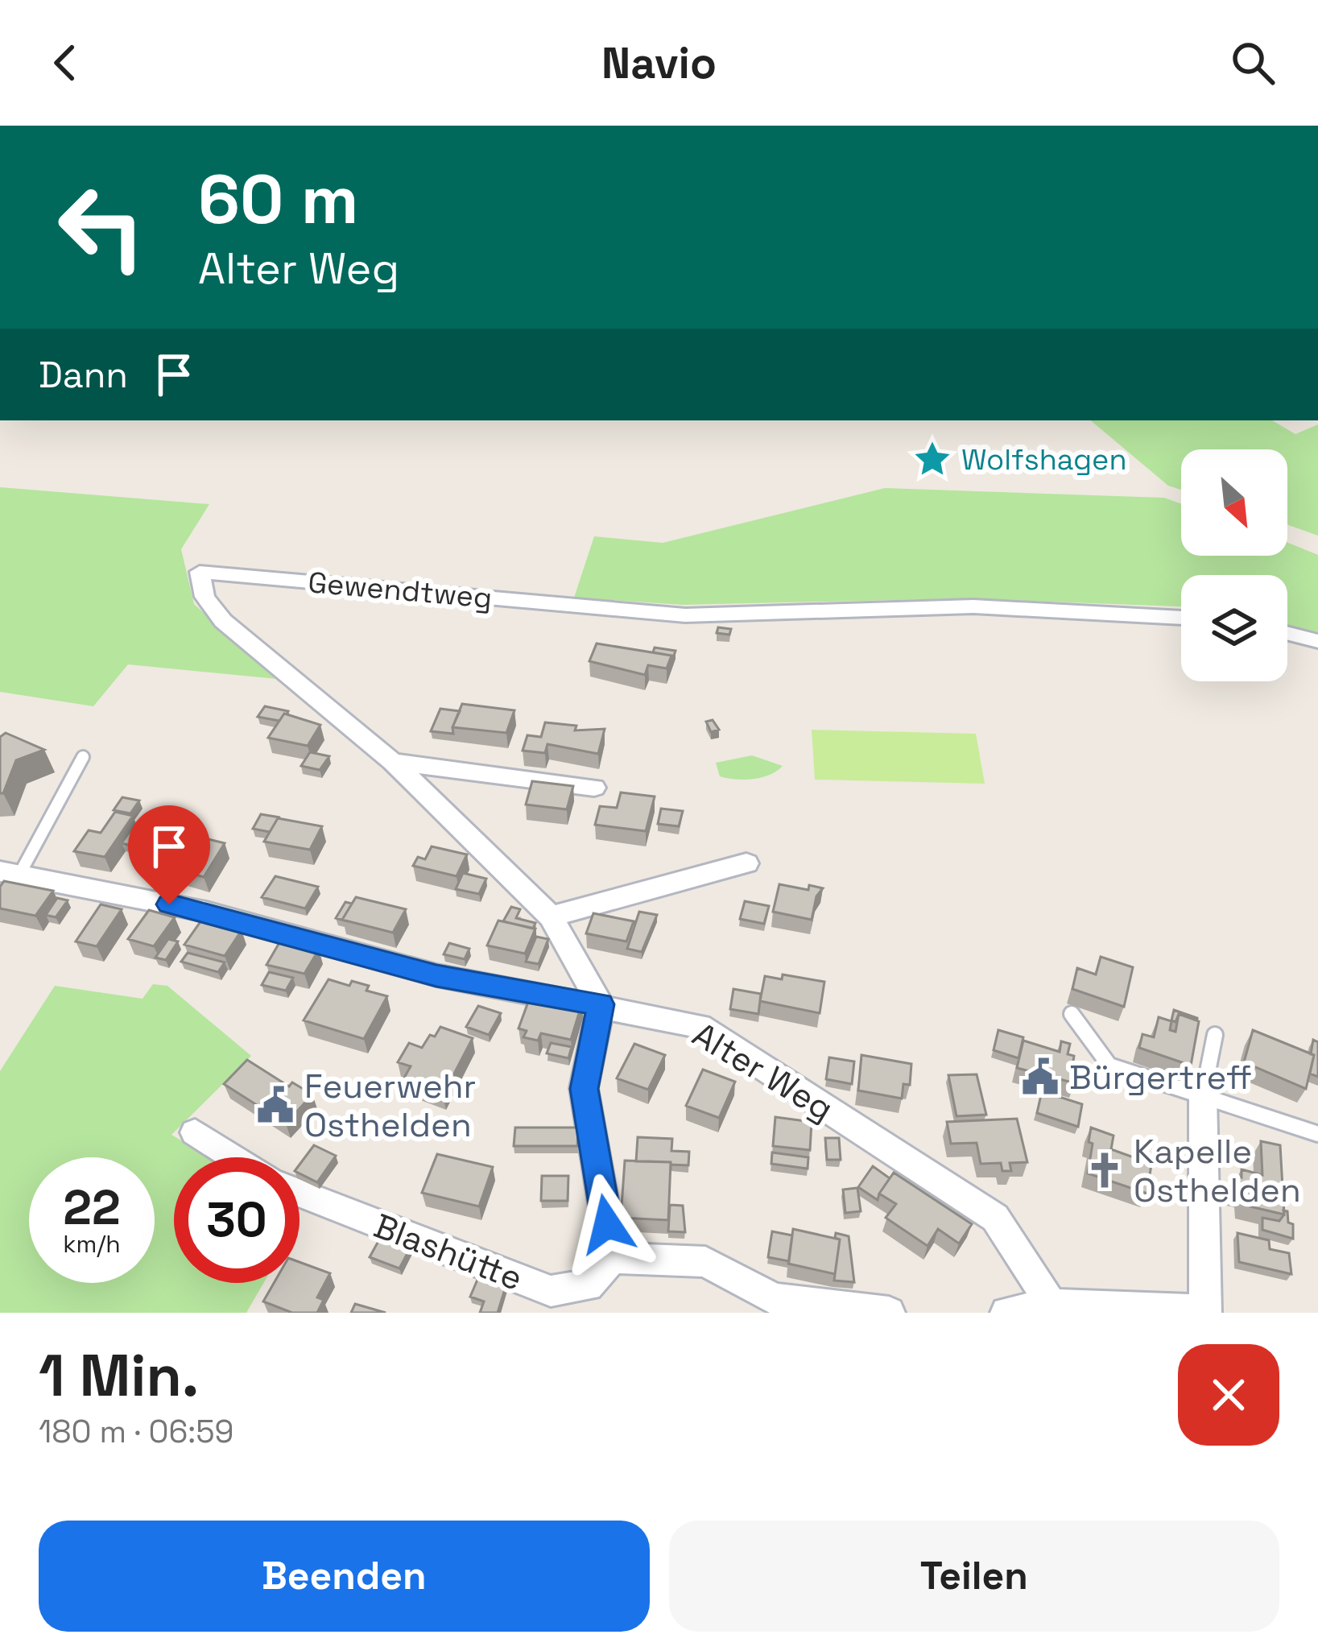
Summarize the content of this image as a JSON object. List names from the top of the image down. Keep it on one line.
{"streets":{"street":["Gewendtweg","Alter Weg","Blashütte"]},"crossings":[["Gewendtweg","Alter Weg"]],"places":{"place":["Wolfshagen"],"public building":["Bürgertreff","Feuerwehr Osthelden"],"church":["Kapelle Osthelden"]},"north":"bottom right","page":{"header":"Navio","turn":["60 m","Alter Weg"],"then":"Dann","speed":"22 km/h","limit":"30","heading":["1 Min.","180 m · 06:59"],"buttons":["Beenden","Teilen"]}}
